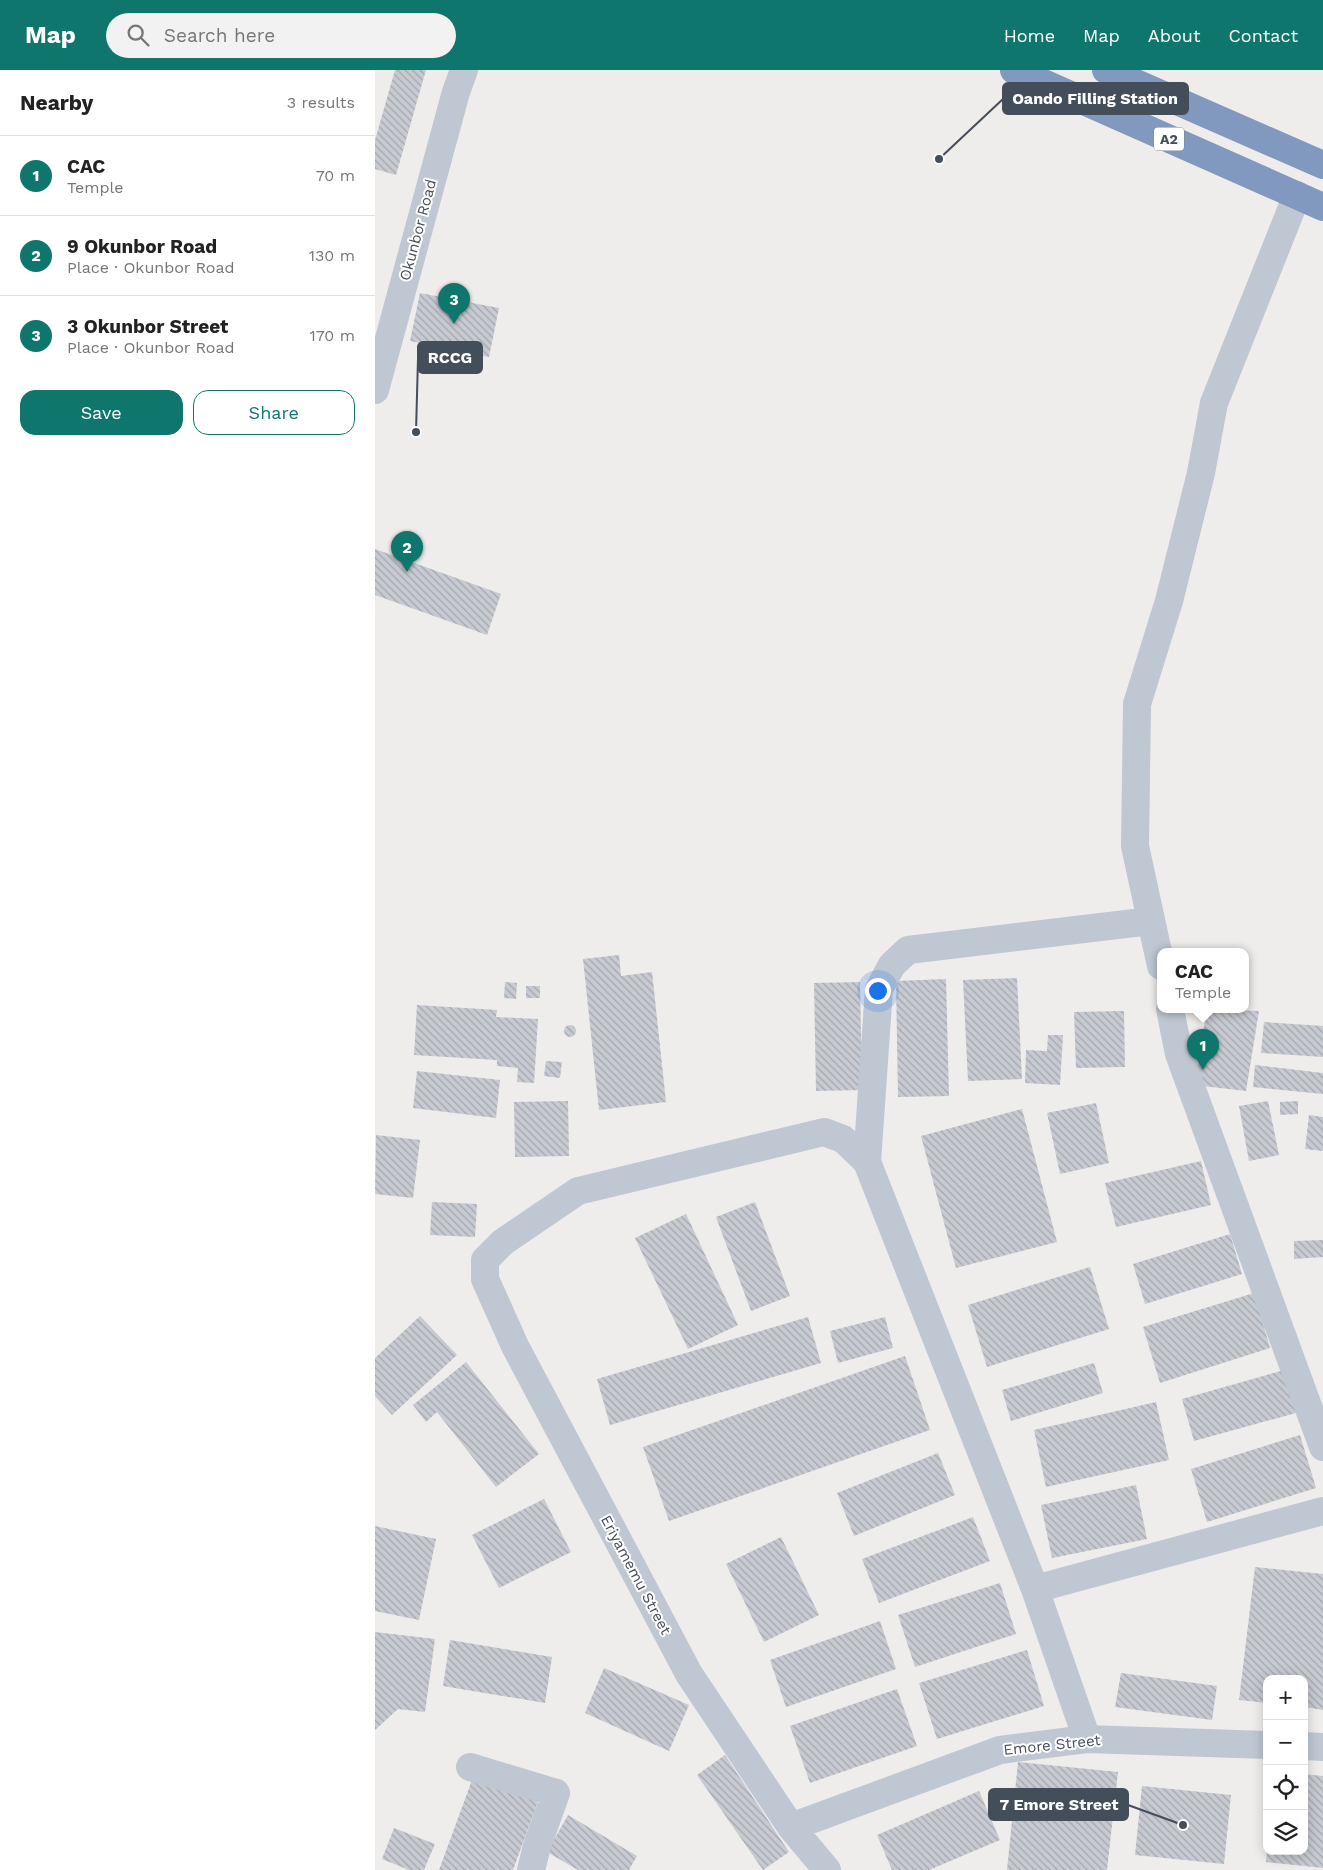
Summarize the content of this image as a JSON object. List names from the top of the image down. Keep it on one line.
{"streets":{"highway":["A2"],"street":["Okunbor Road","Eriyamemu Street","Emore Street"]},"crossings":[["Eriyamemu Street","Emore Street"]],"places":["Oando Filling Station","RCCG","7 Emore Street"],"page":{"header":"Map","search":"Search here","nav":["Home","Map","About","Contact"],"heading":["Nearby","3 results"],"list":[{"mark":"1","name":"CAC","note":"Temple","value":"70 m"},{"mark":"2","name":"9 Okunbor Road","note":"Place · Okunbor Road","value":"130 m"},{"mark":"3","name":"3 Okunbor Street","note":"Place · Okunbor Road","value":"170 m"}],"pins":["3","2","1"],"buttons":["Save","Share"],"popup":["CAC","Temple"],"map_buttons":["+","−"]}}
